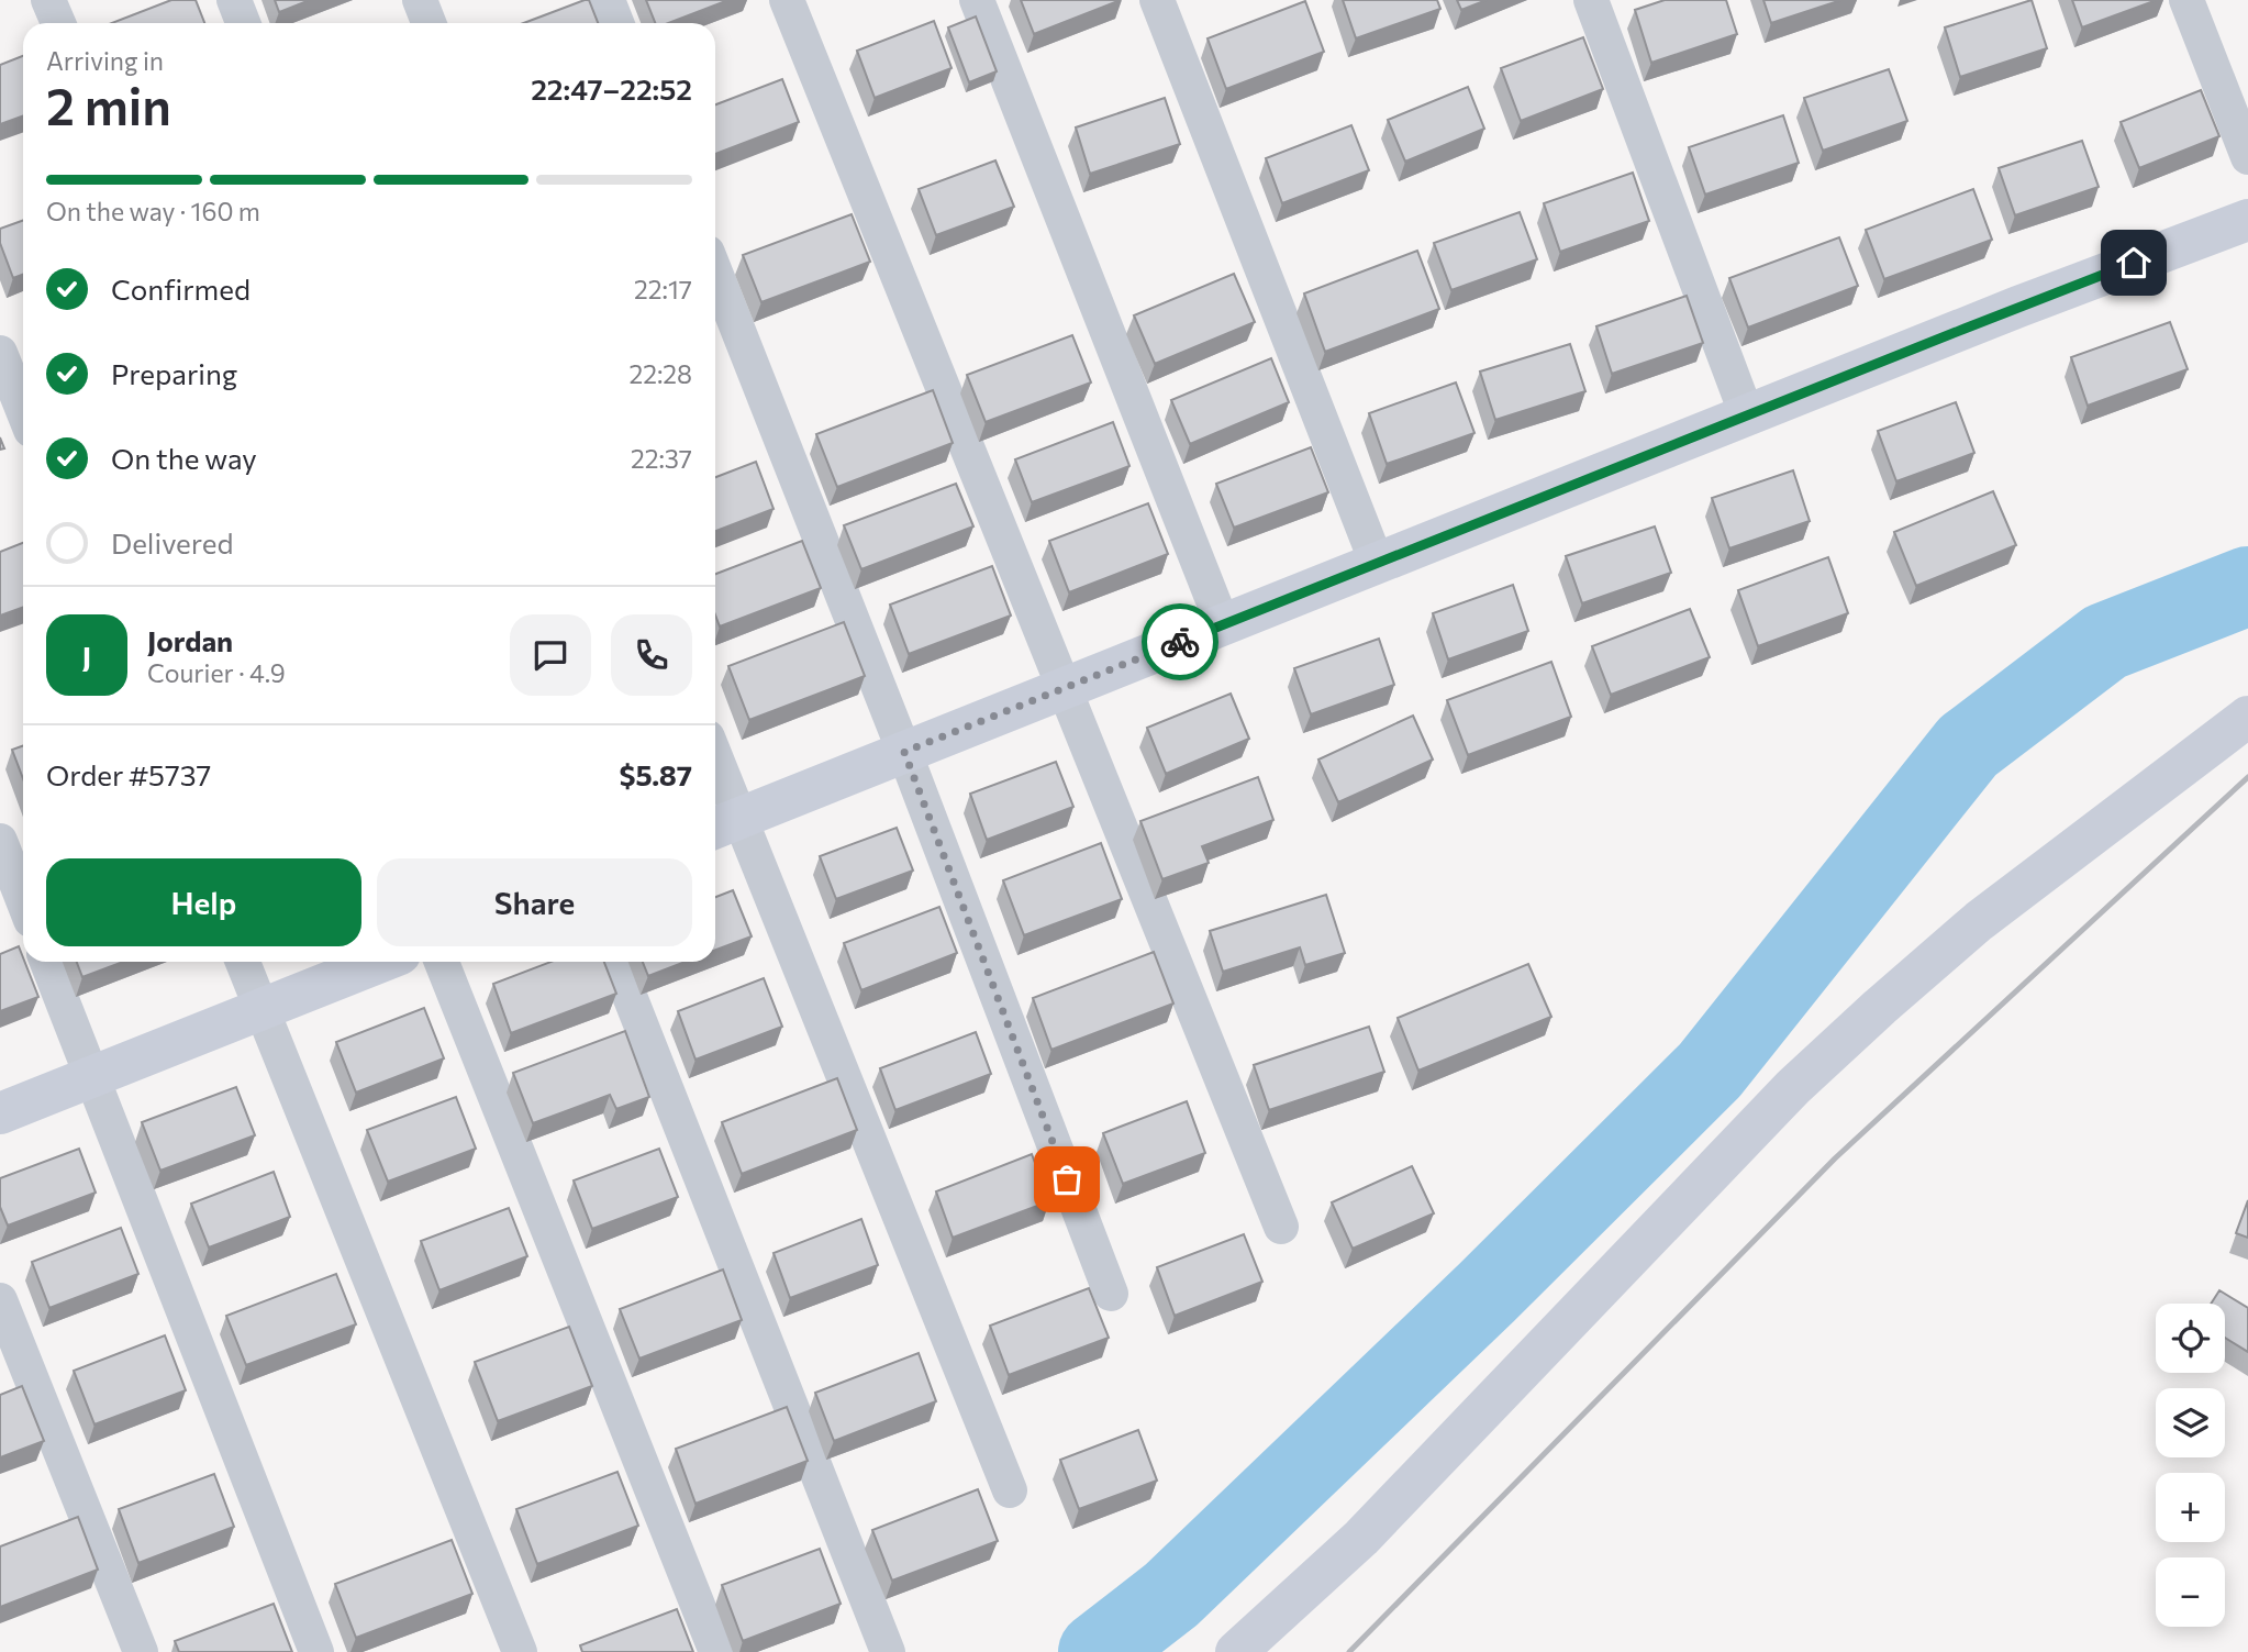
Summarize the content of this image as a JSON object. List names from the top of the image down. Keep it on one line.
{"page":{"heading":["2 min","Arriving in","22:47–22:52"],"panel":["Jordan","Courier · 4.9","Order #5737","$5.87"],"bar":"On the way · 160 m","list":[["Confirmed","22:17"],["Preparing","22:28"],["On the way","22:37"],"Delivered"],"round":"J","buttons":["Help","Share"],"map_buttons":["+","−"]}}
